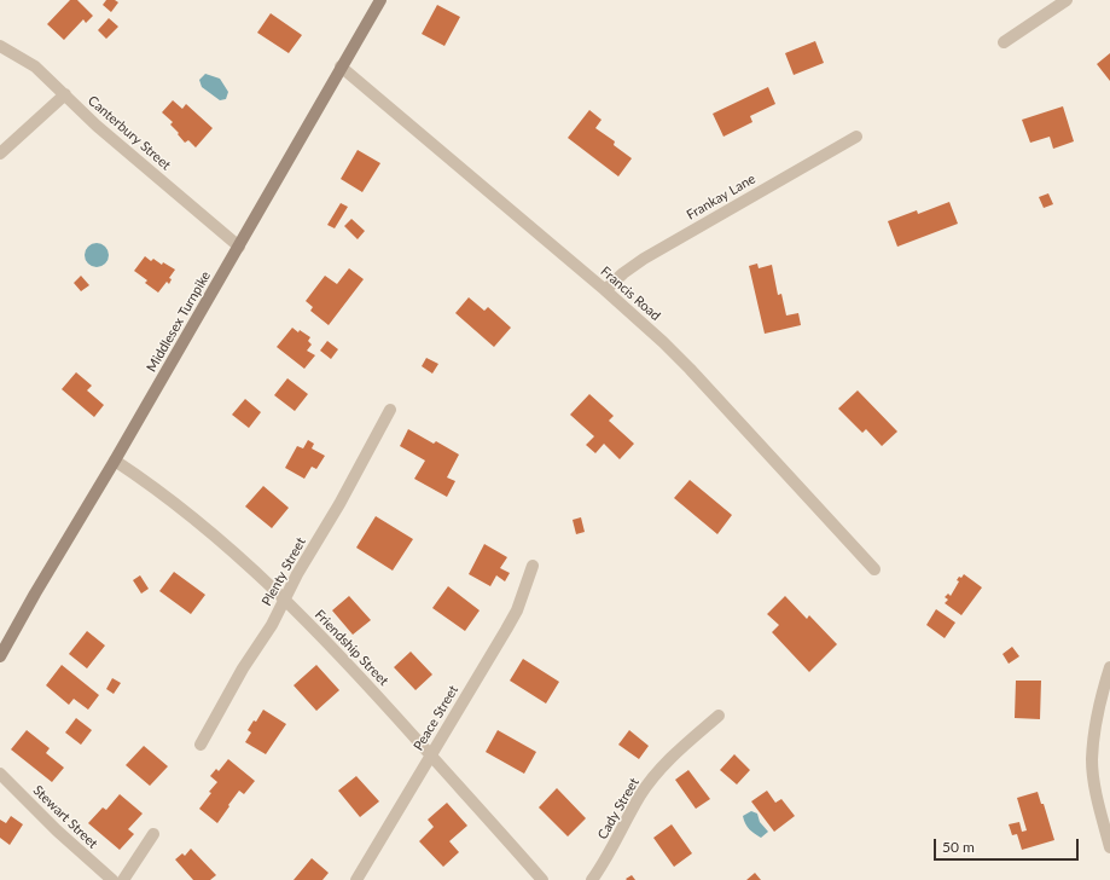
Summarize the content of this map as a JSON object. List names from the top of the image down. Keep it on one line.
{"streets":{"main road":["Middlesex Turnpike"],"street":["Canterbury Street","Frankay Lane","Francis Road","Plenty Street","Friendship Street","Peace Street","Cady Street","Stewart Street"]},"crossings":[["Canterbury Street","Middlesex Turnpike"],["Frankay Lane","Francis Road"],["Francis Road","Middlesex Turnpike"],["Middlesex Turnpike","Friendship Street"],["Plenty Street","Friendship Street"],["Friendship Street","Peace Street"]],"scale_bar":"50 m"}
